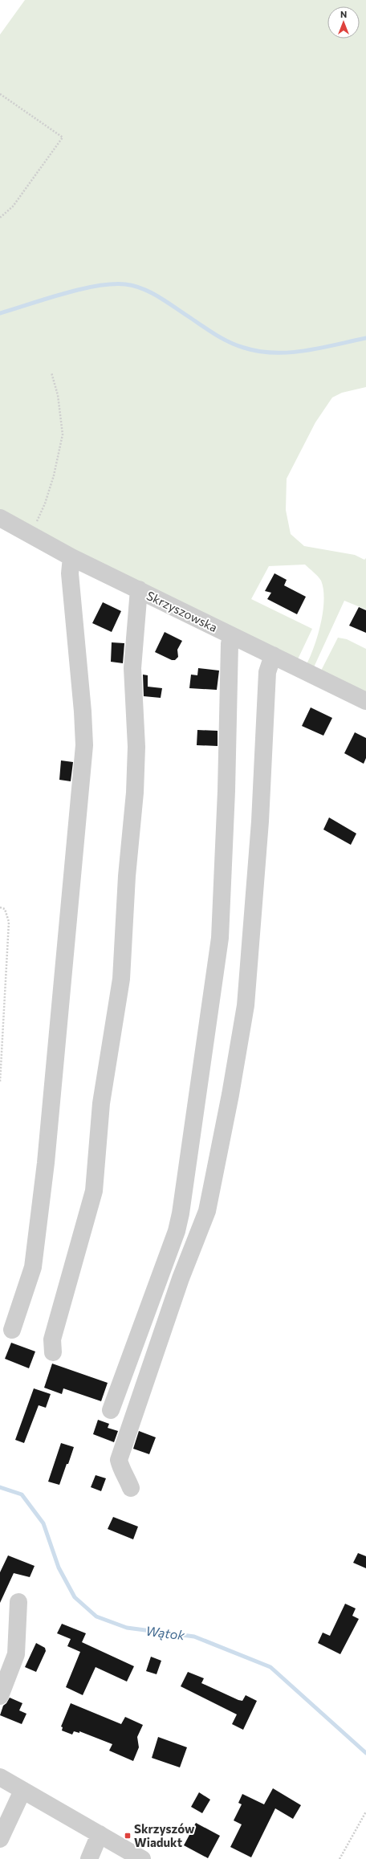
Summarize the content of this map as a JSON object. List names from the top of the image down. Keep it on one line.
{"streets":{"street":["Skrzyszowska"]},"water":["Wątok"],"places":{"transit":["Skrzyszów Wiadukt"]},"north":"top"}
